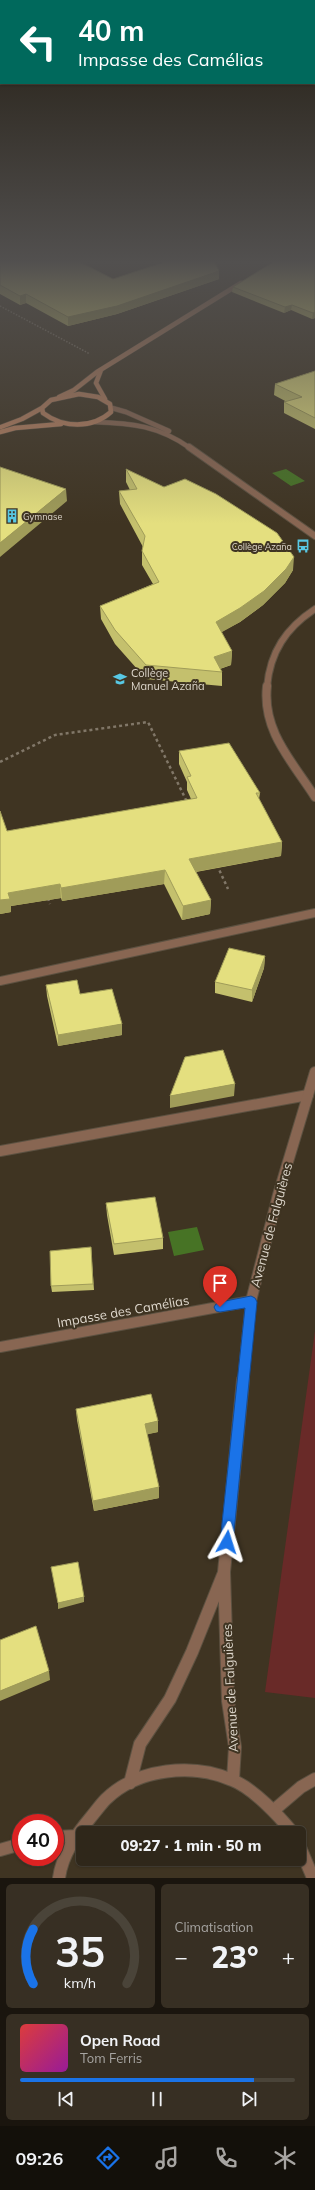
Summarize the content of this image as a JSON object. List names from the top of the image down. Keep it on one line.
{"streets":{"street":["Avenue de Falguières","Impasse des Camélias"]},"crossings":[["Avenue de Falguières","Impasse des Camélias"]],"places":{"building":["Gymnase"],"bus stop":["Collège Azaña"],"school or university":["Collège Manuel Azaña"]},"page":{"turn":["40 m","Impasse des Camélias"],"limit":"40","trip":"09:27 · 1 min · 50 m","tile":"Climatisation","heat":["−","23°","+"],"song":["Open Road","Tom Ferris"],"tabs":"09:26","gauge":["35","km/h"]}}
